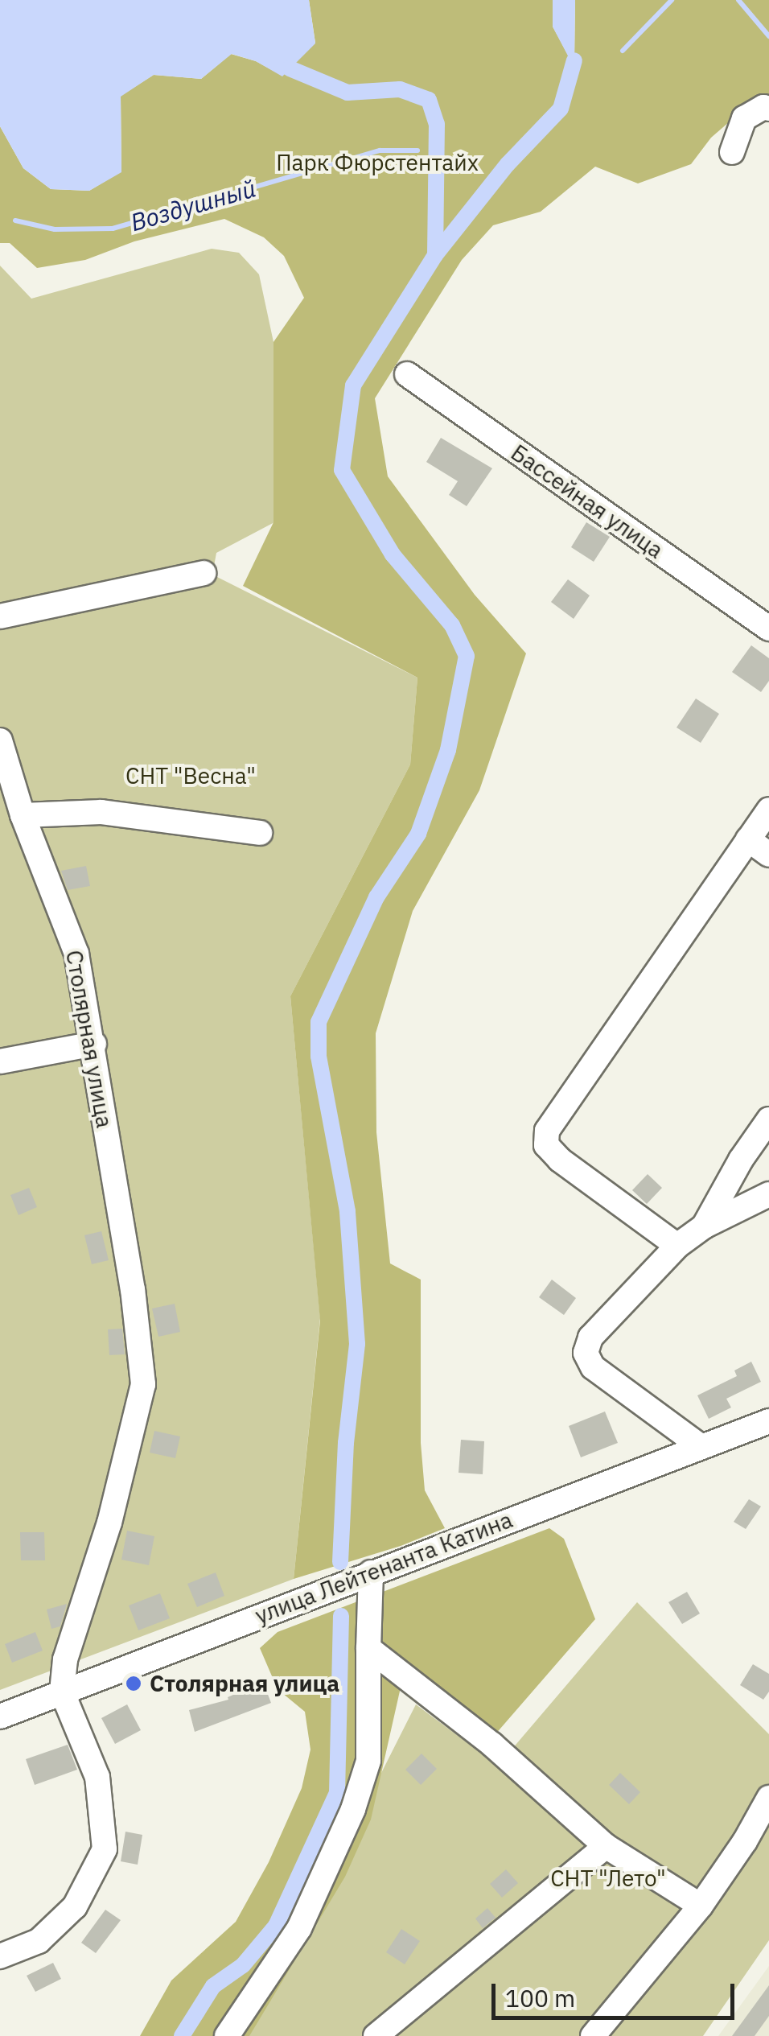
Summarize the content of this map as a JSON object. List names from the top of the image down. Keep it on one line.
{"streets":{"street":["Бассейная улица","Столярная улица","улица Лейтенанта Катина"]},"crossings":[["Столярная улица","улица Лейтенанта Катина"]],"water":["Воздушный"],"parks":["Парк Фюрстентайх","СНТ \"Весна\"","СНТ \"Лето\""],"places":["Столярная улица"],"scale_bar":"100 m"}
